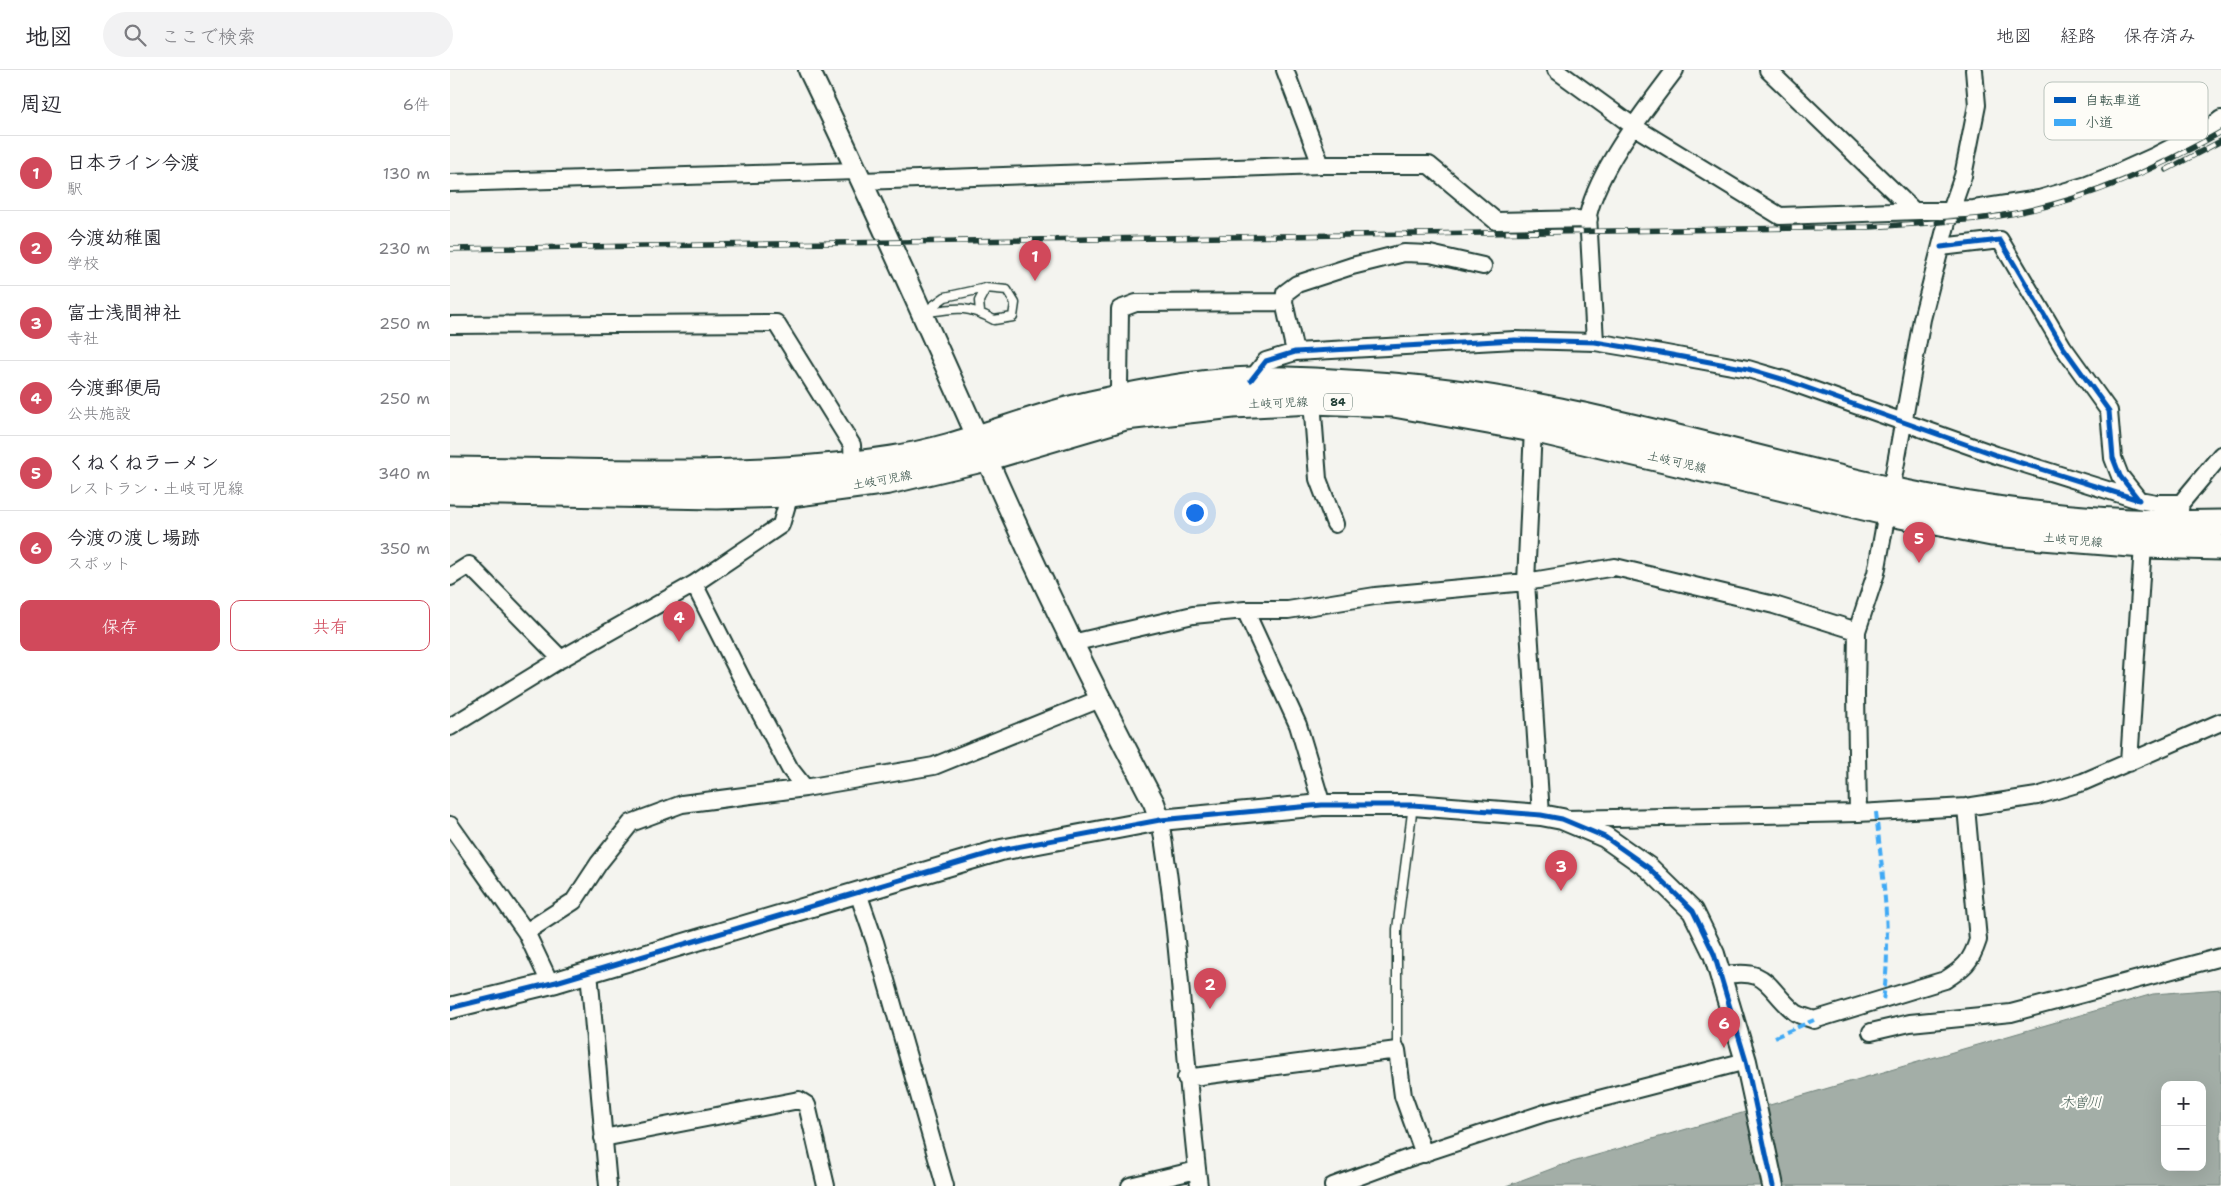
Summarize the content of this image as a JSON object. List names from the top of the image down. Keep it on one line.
{"streets":{"main road":["84","土岐可児線"]},"water":["木曽川"],"legend":["自転車道","小道"],"page":{"header":"地図","search":"ここで検索","nav":["地図","経路","保存済み"],"heading":["周辺","6件"],"list":[{"mark":"1","name":"日本ライン今渡","note":"駅","value":"130 m"},{"mark":"2","name":"今渡幼稚園","note":"学校","value":"230 m"},{"mark":"3","name":"富士浅間神社","note":"寺社","value":"250 m"},{"mark":"4","name":"今渡郵便局","note":"公共施設","value":"250 m"},{"mark":"5","name":"くねくねラーメン","note":"レストラン · 土岐可児線","value":"340 m"},{"mark":"6","name":"今渡の渡し場跡","note":"スポット","value":"350 m"}],"pins":["1","5","4","3","2","6"],"buttons":["保存","共有"],"map_buttons":["+","−"]}}
